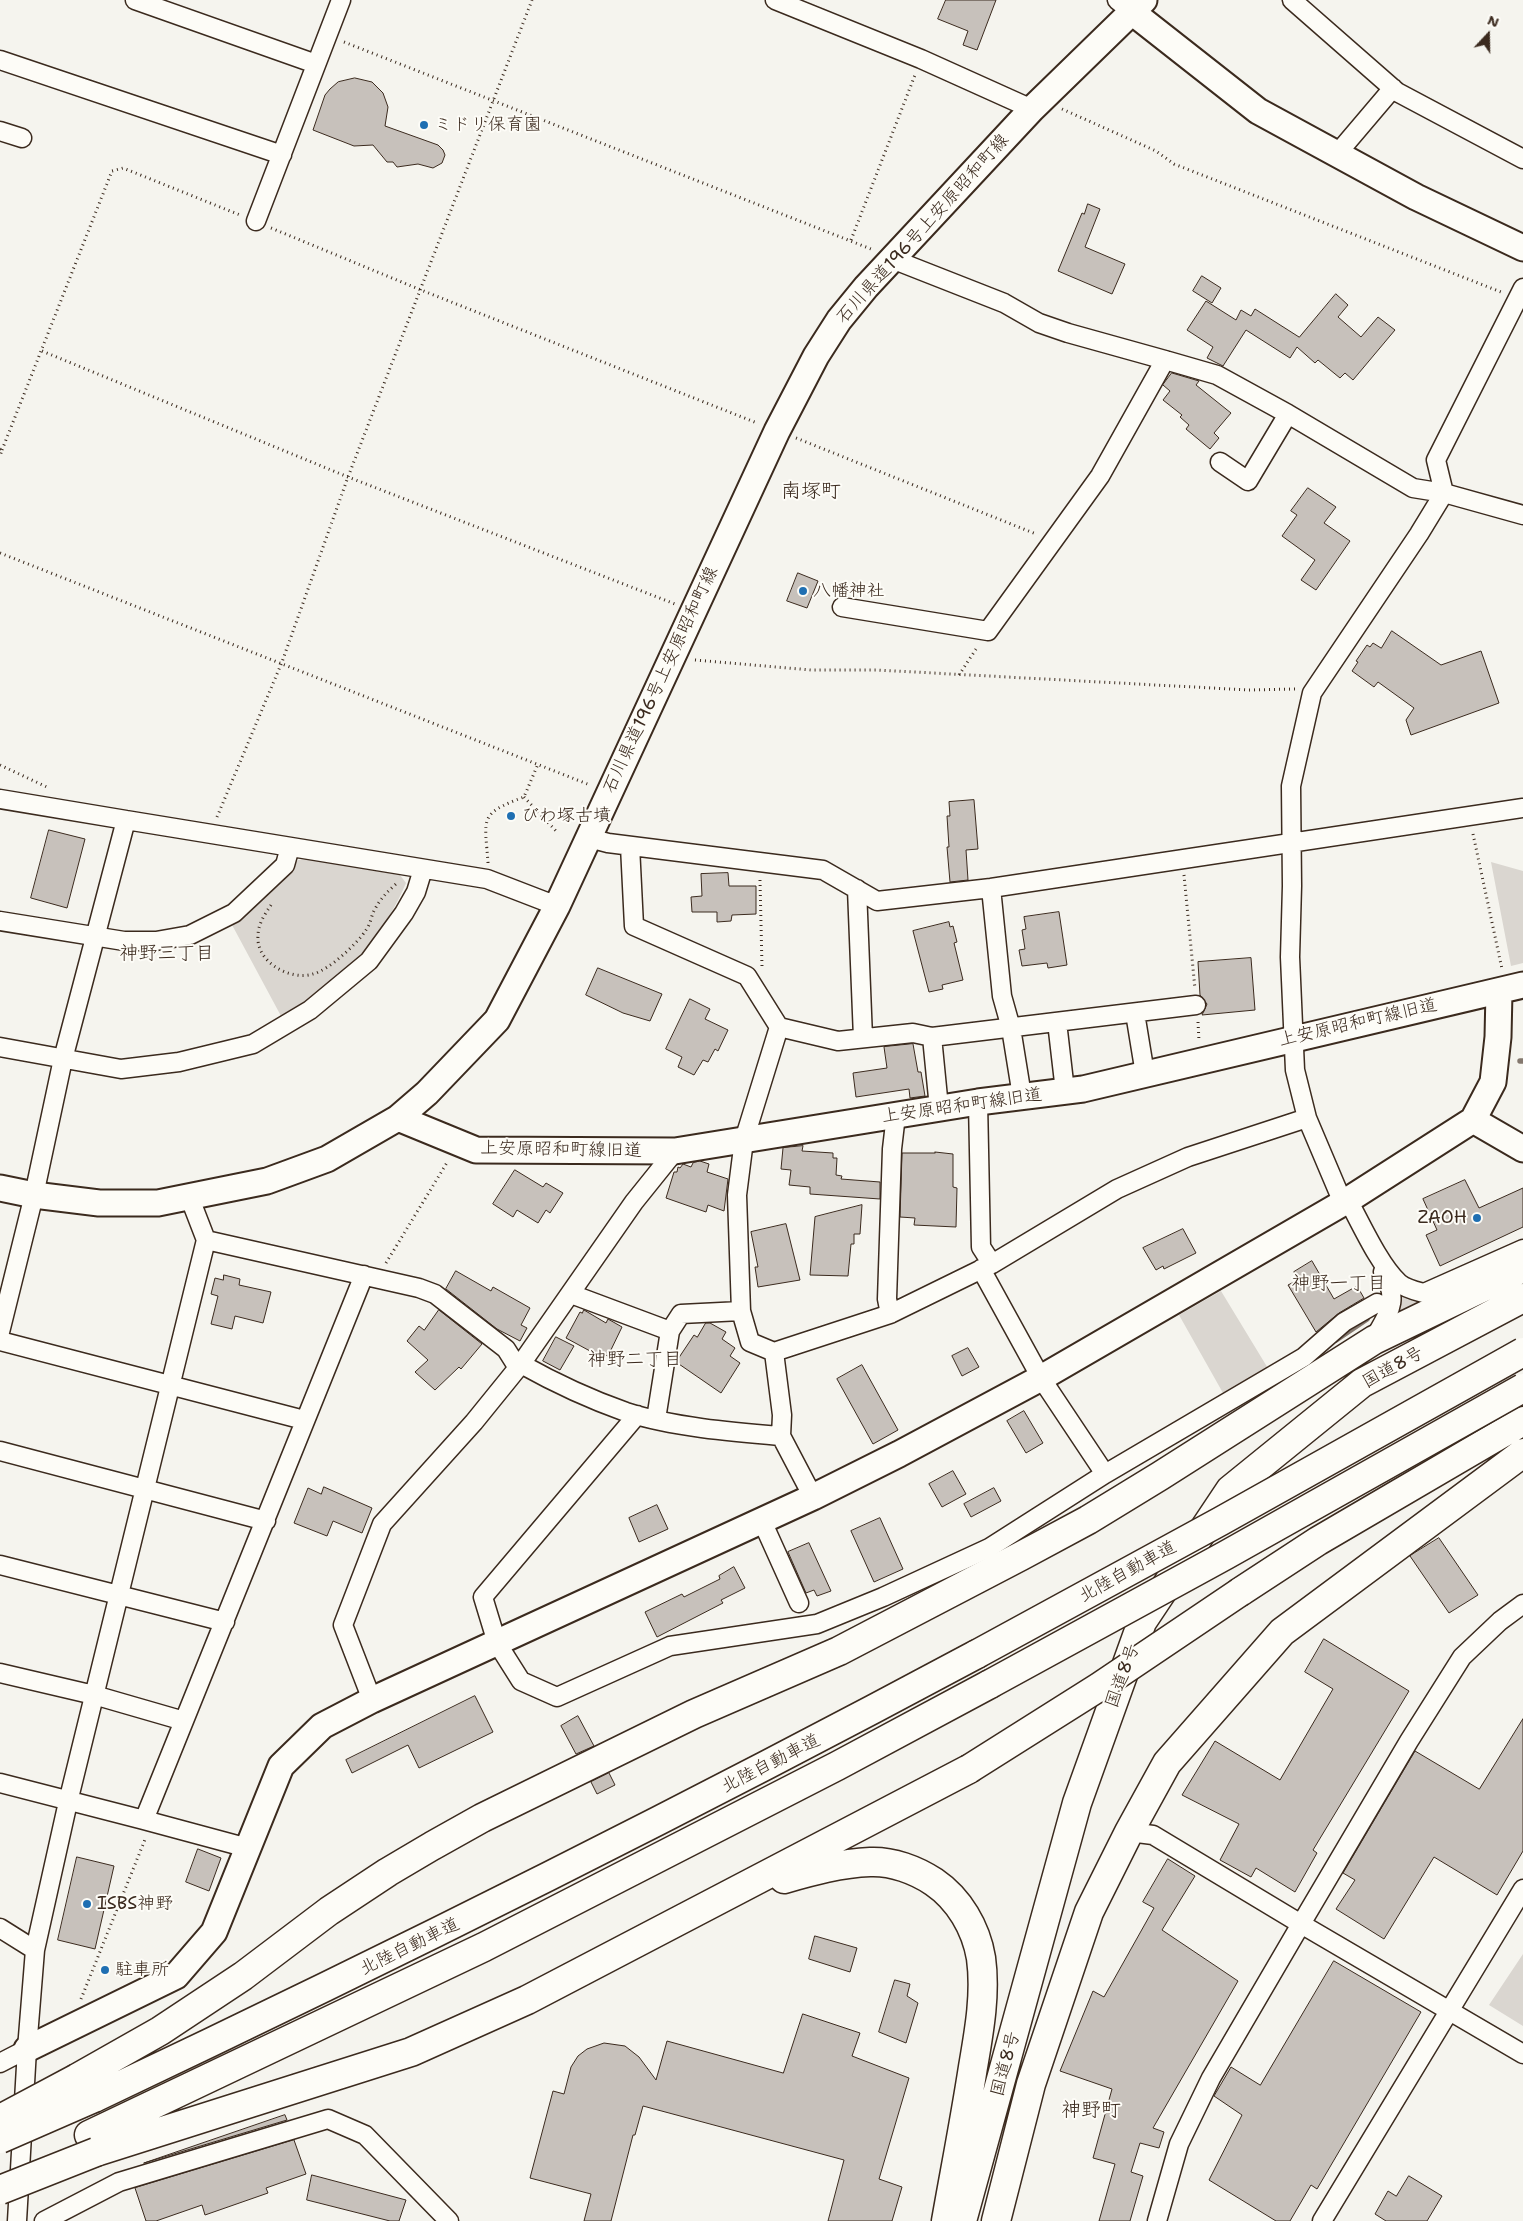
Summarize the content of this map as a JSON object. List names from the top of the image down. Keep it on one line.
{"streets":{"highway":["国道8号","北陸自動車道"],"street":["石川県道196号上安原昭和町線","上安原昭和町線旧道"]},"crossings":[["石川県道196号上安原昭和町線","上安原昭和町線旧道"]],"districts":["南塚町","神野三丁目","神野一丁目","神野二丁目","神野町"],"places":["ミドリ保育園","八幡神社","びわ塚古墳","ZAOH","ISBS神野","駐車所"],"north":"top"}
